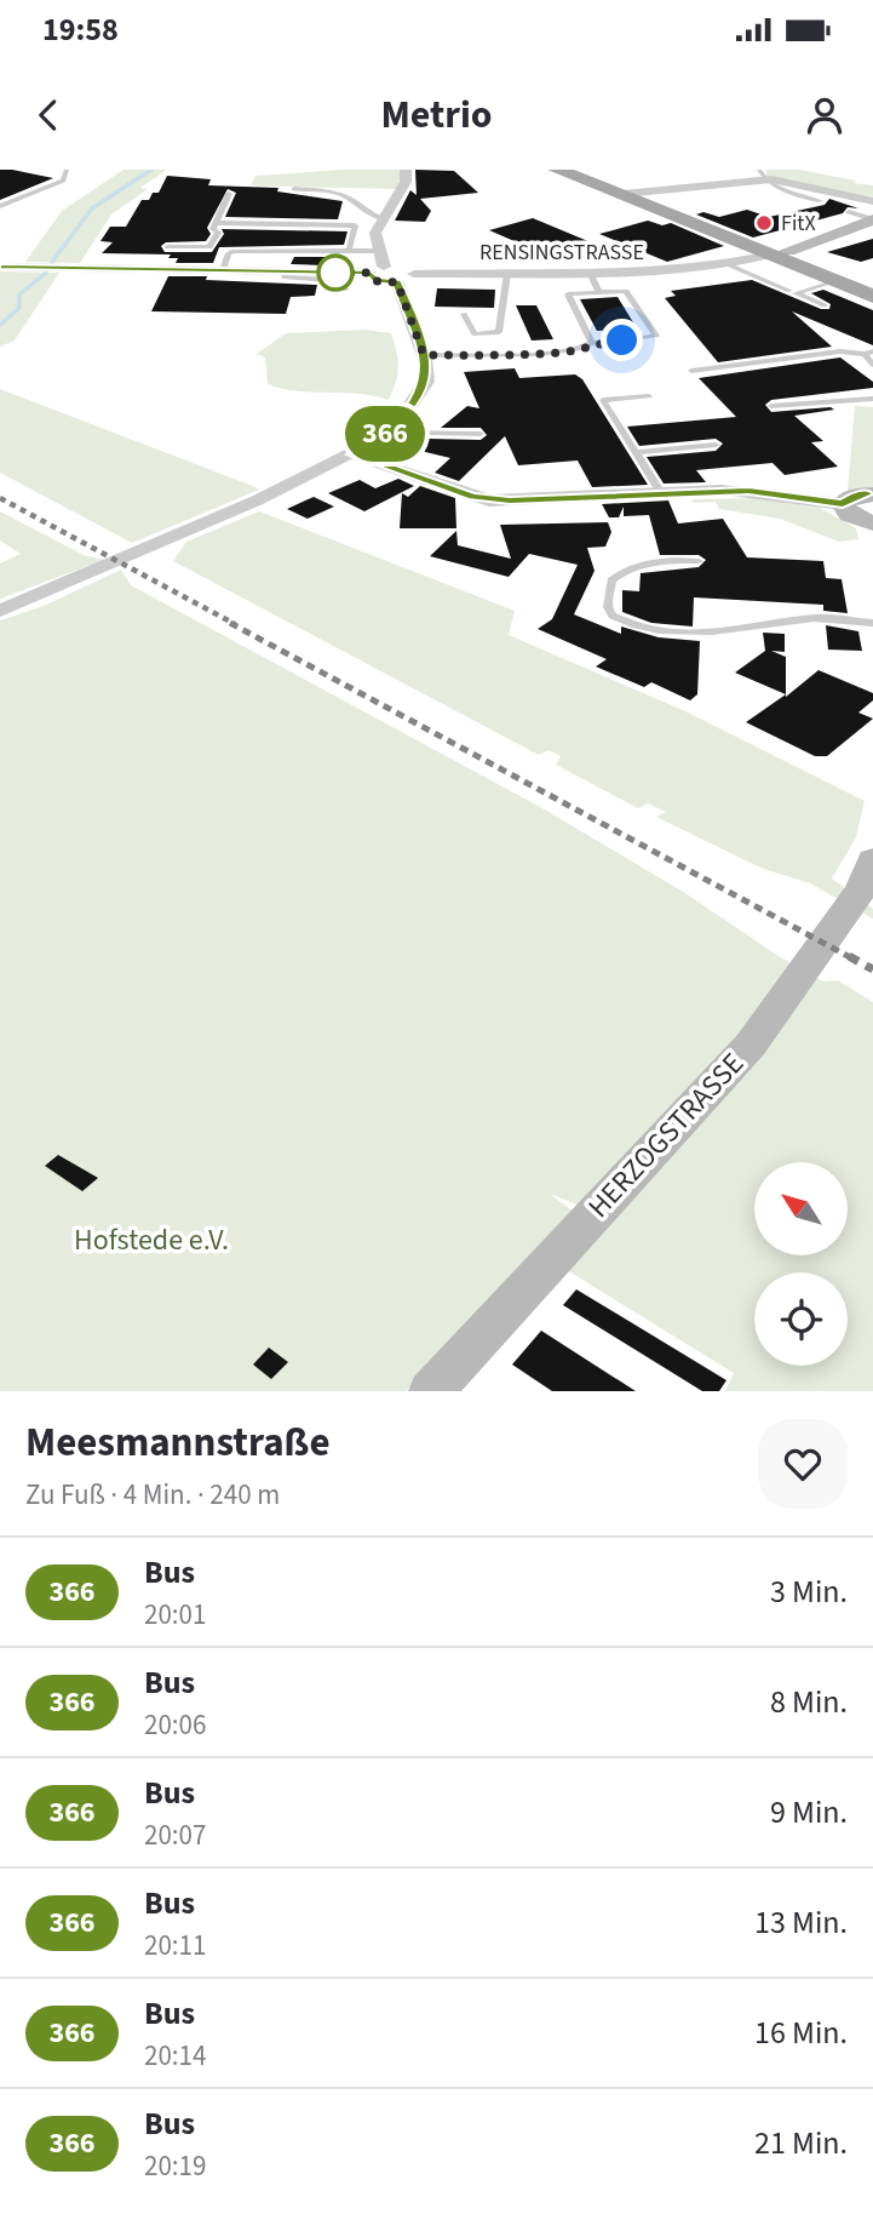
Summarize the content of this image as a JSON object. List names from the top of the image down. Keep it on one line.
{"streets":{"street":["RENSINGSTRASSE","HERZOGSTRASSE"]},"parks":["Hofstede e.V."],"places":["FitX"],"lines":["bus line 366"],"north":"top left","page":{"status":"19:58","header":"Metrio","on_map":"366","heading":["Meesmannstraße","Zu Fuß · 4 Min. · 240 m"],"list":[{"mark":"366","name":"Bus","note":"20:01","value":"3 Min."},{"mark":"366","name":"Bus","note":"20:06","value":"8 Min."},{"mark":"366","name":"Bus","note":"20:07","value":"9 Min."},{"mark":"366","name":"Bus","note":"20:11","value":"13 Min."},{"mark":"366","name":"Bus","note":"20:14","value":"16 Min."},{"mark":"366","name":"Bus","note":"20:19","value":"21 Min."}]}}
